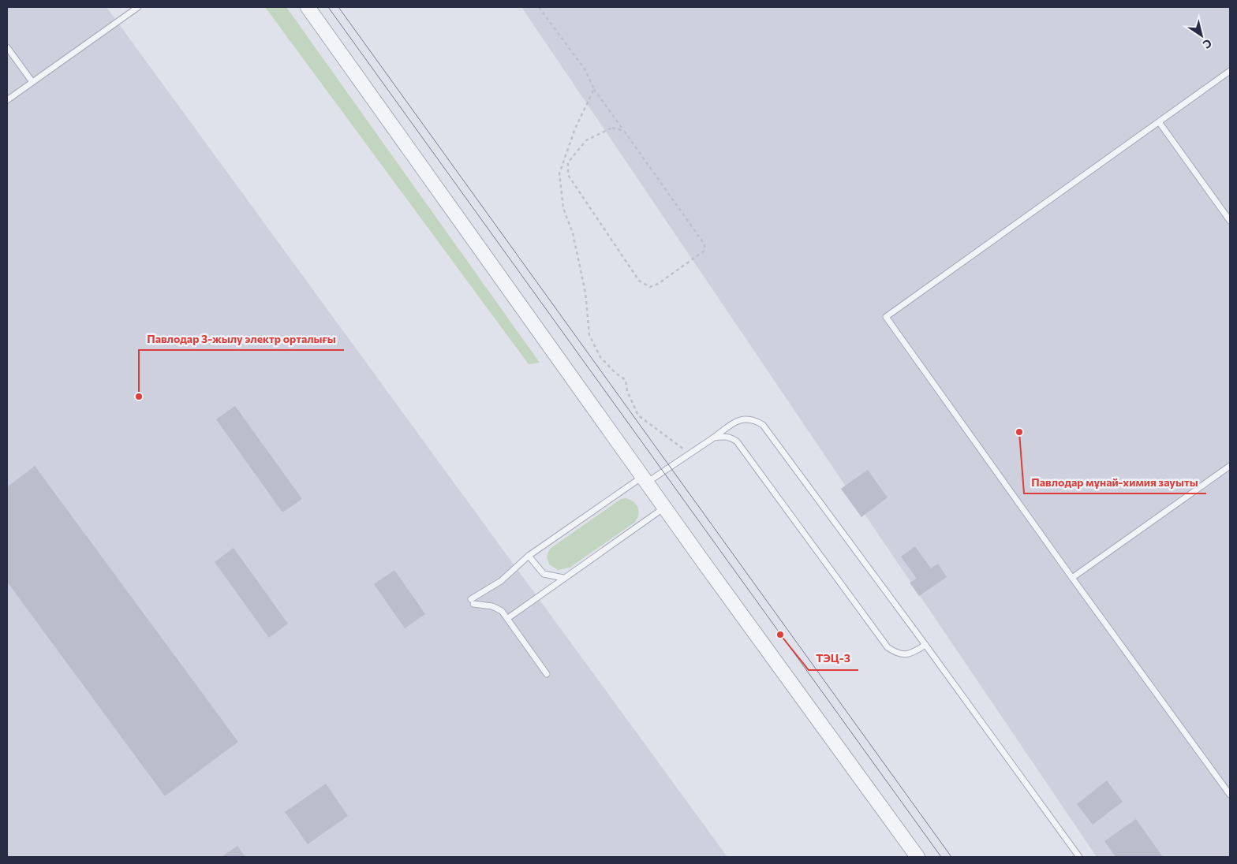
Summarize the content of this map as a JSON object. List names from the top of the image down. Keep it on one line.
{"places":["Павлодар 3-жылу электр орталығы","Павлодар мұнай-химия зауыты","ТЭЦ-3"],"north":"bottom right"}
